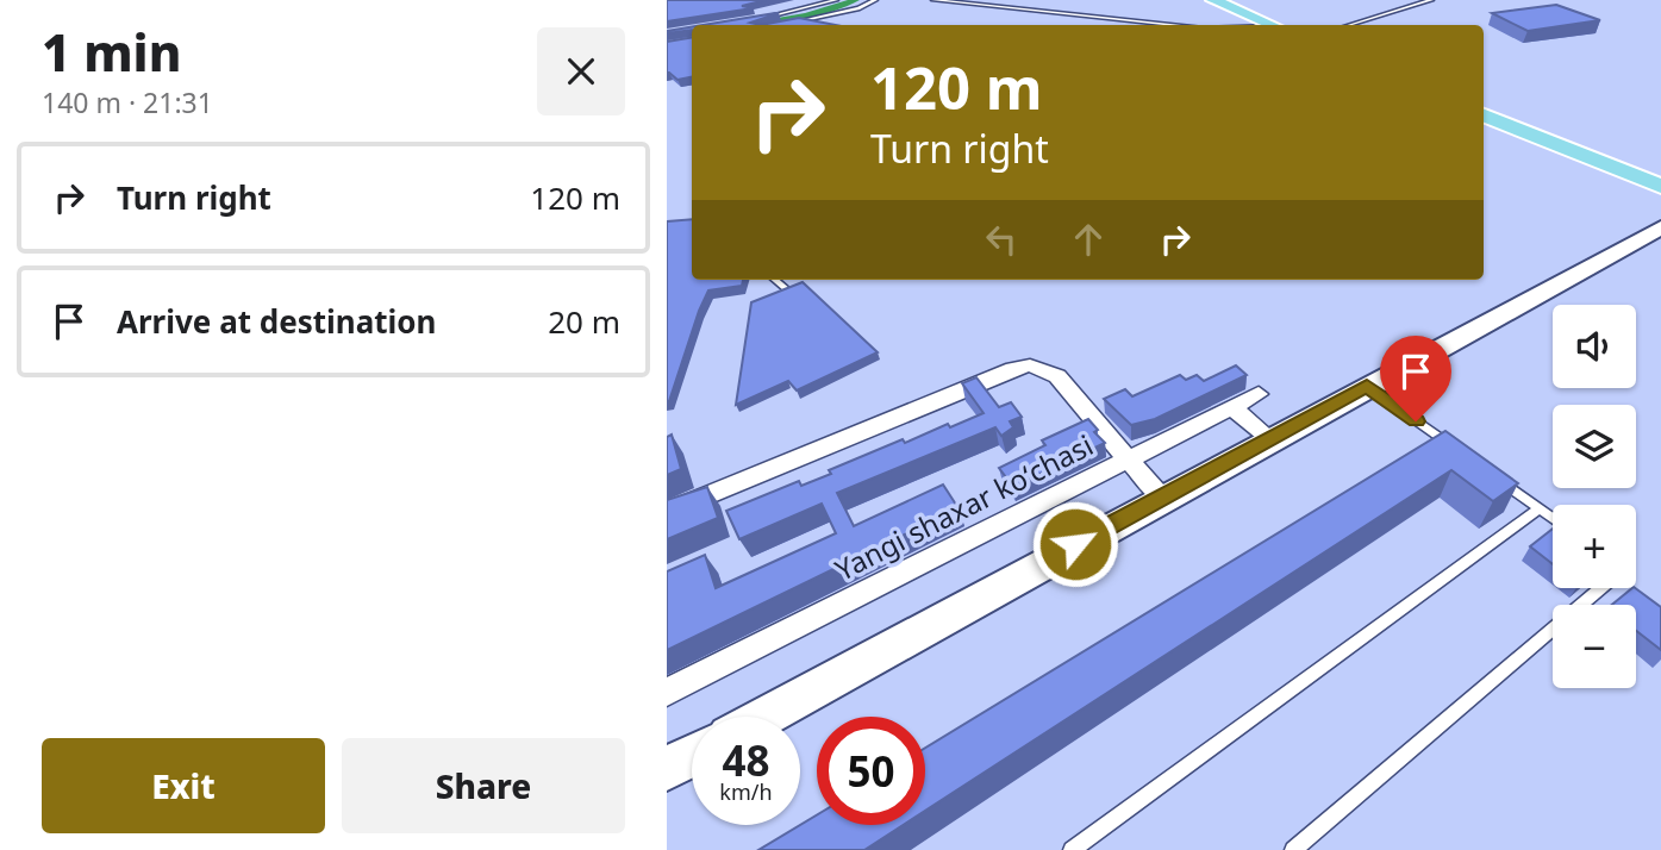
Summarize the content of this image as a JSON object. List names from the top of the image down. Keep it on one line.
{"streets":{"street":["Yangi shaxar koʻchasi"]},"page":{"heading":["1 min","140 m · 21:31"],"turn":["120 m","Turn right"],"list":[{"name":"Turn right","value":"120 m"},{"name":"Arrive at destination","value":"20 m"}],"map_buttons":["+","−"],"speed":"48 km/h","limit":"50","buttons":["Exit","Share"]}}
